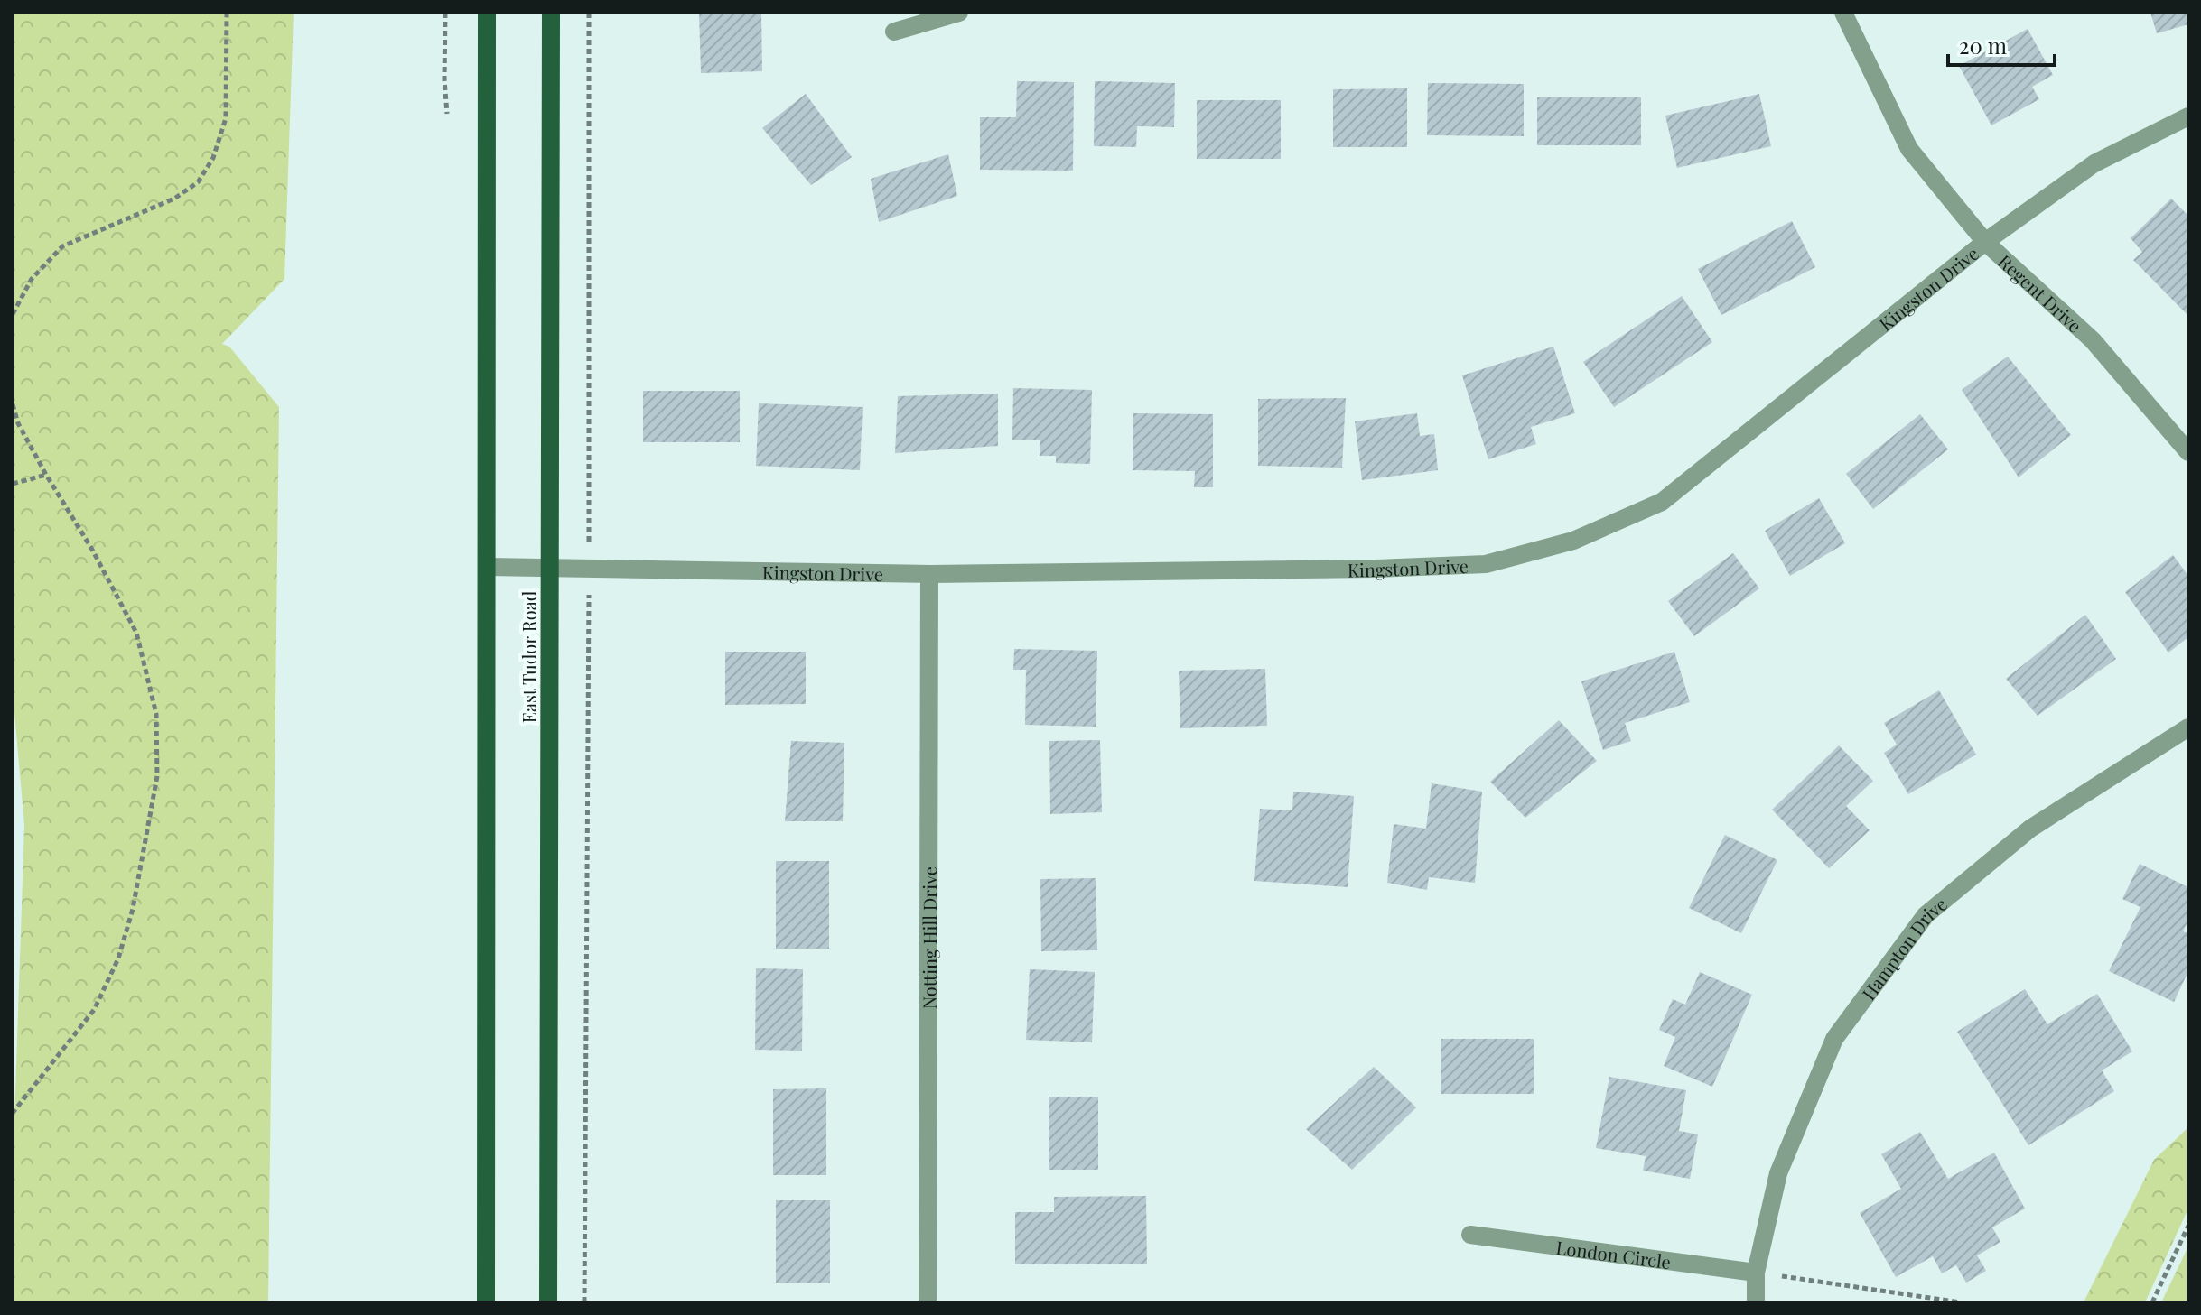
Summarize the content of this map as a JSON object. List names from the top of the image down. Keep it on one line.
{"streets":{"main road":["East Tudor Road"],"street":["Kingston Drive","Regent Drive","Notting Hill Drive","Hampton Drive","London Circle"]},"crossings":[["Kingston Drive","Regent Drive"],["Kingston Drive","East Tudor Road"],["Kingston Drive","Notting Hill Drive"],["Hampton Drive","London Circle"]],"scale_bar":"20 m"}
